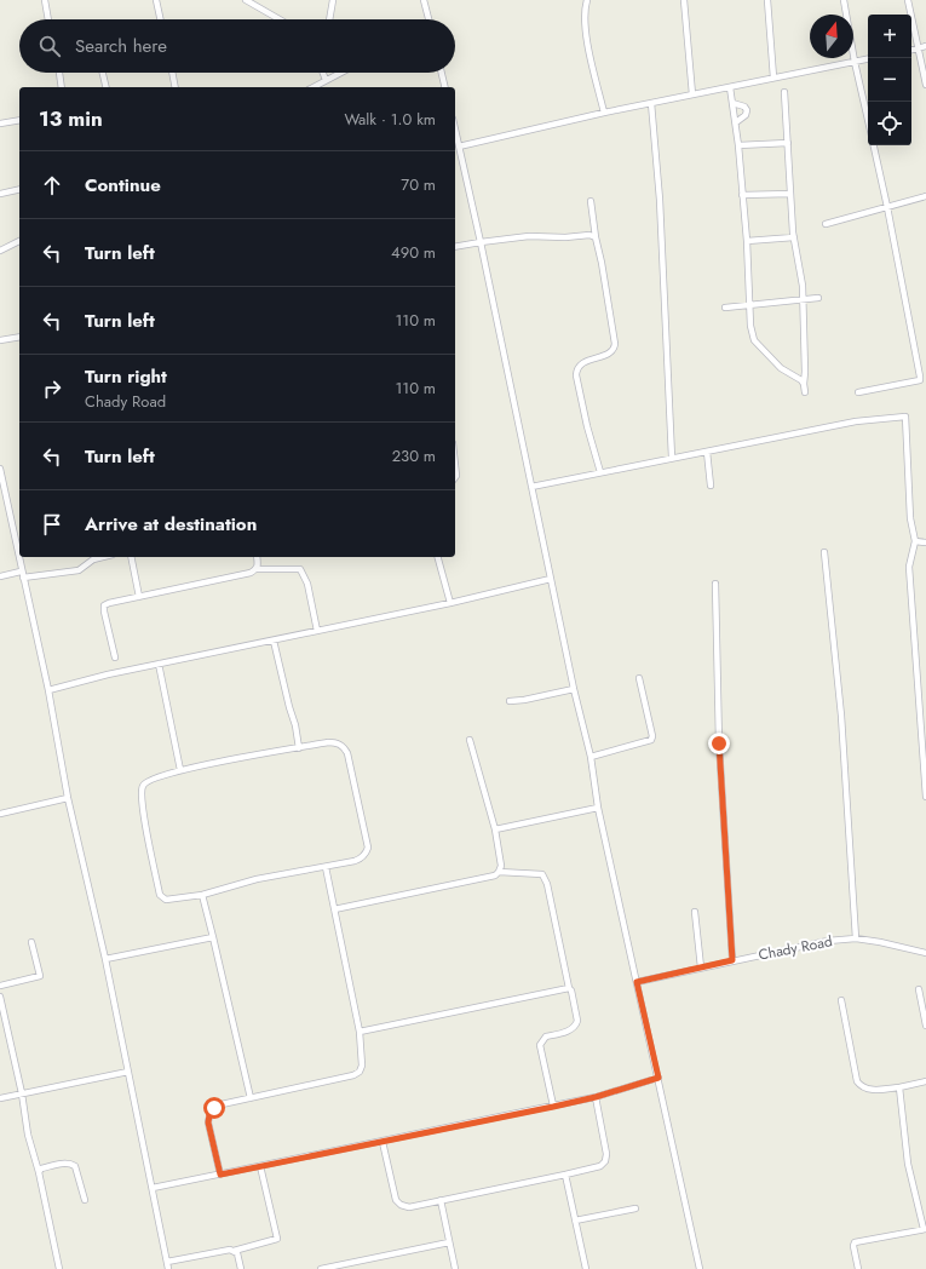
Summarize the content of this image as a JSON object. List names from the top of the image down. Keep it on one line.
{"streets":{"street":["Chady Road"]},"north":"top","page":{"map_buttons":["+","−"],"search":"Search here","heading":["13 min","Walk · 1.0 km"],"list":[["Continue","70 m"],["Turn left","490 m"],["Turn left","110 m"],["Turn right","Chady Road","110 m"],["Turn left","230 m"],"Arrive at destination"]}}
